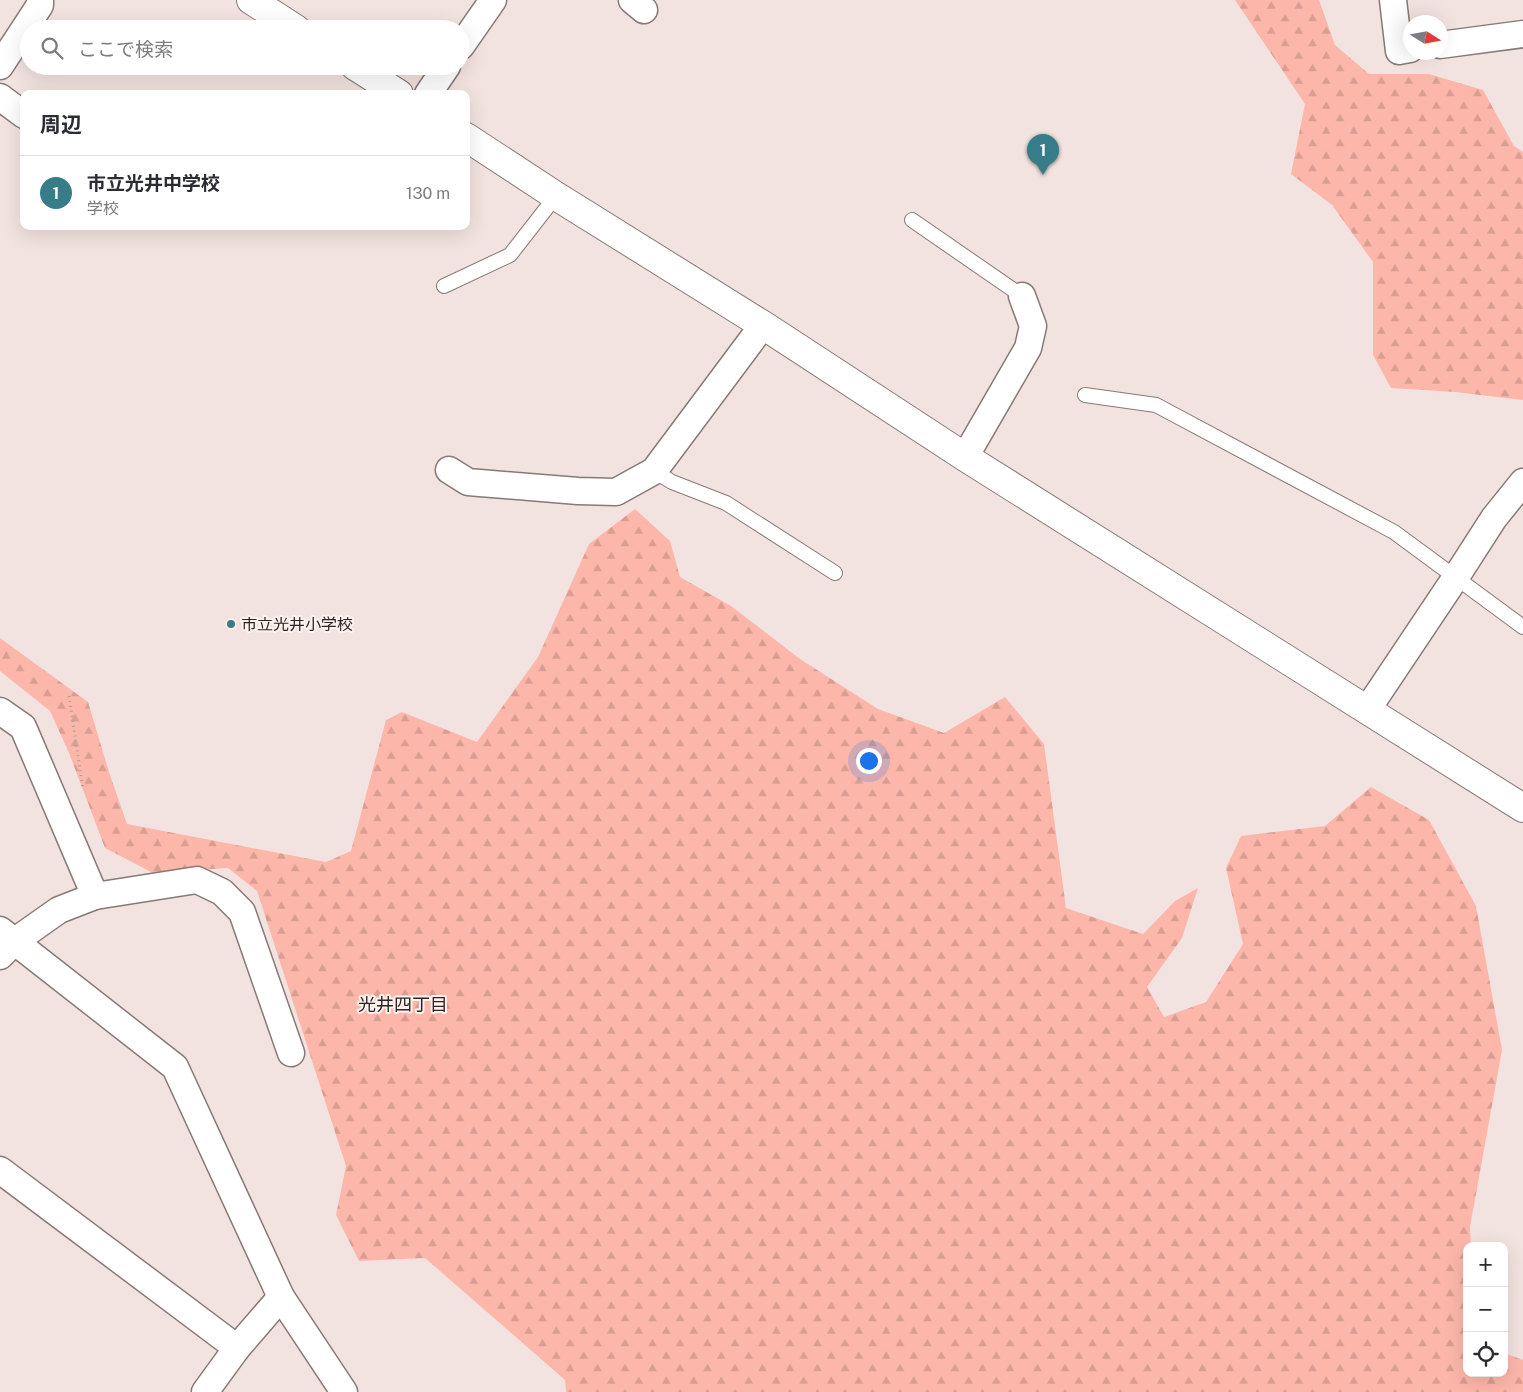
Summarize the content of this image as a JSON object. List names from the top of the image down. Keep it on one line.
{"districts":["光井四丁目"],"places":["市立光井小学校"],"north":"right","page":{"search":"ここで検索","heading":"周辺","pins":"1","list":[{"mark":"1","name":"市立光井中学校","note":"学校","value":"130 m"}],"map_buttons":["+","−"]}}
